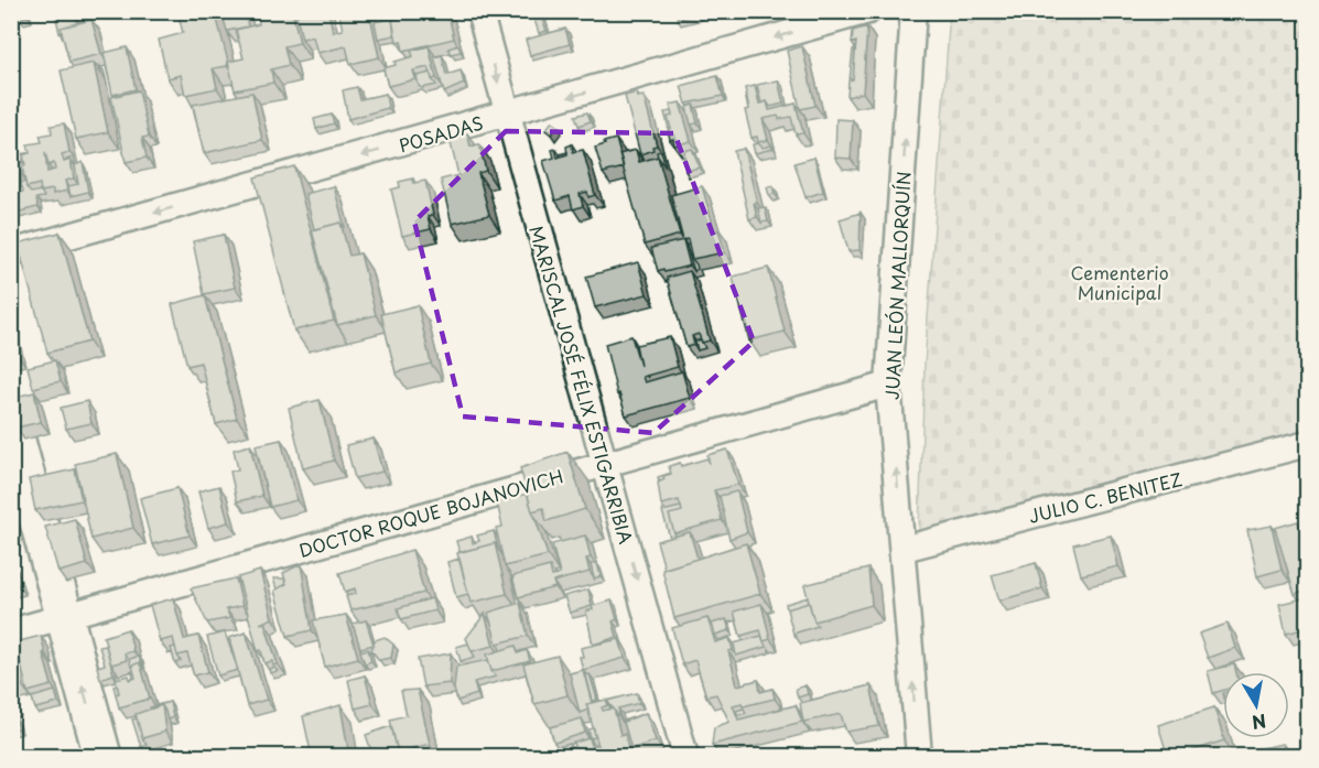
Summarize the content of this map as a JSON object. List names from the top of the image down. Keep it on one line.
{"streets":{"street":["POSADAS","JUAN LEÓN MALLORQUÍN","MARISCAL JOSÉ FÉLIX ESTIGARRIBIA","JULIO C. BENITEZ","DOCTOR ROQUE BOJANOVICH"]},"crossings":[["POSADAS","MARISCAL JOSÉ FÉLIX ESTIGARRIBIA"],["JUAN LEÓN MALLORQUÍN","JULIO C. BENITEZ"],["JUAN LEÓN MALLORQUÍN","DOCTOR ROQUE BOJANOVICH"],["MARISCAL JOSÉ FÉLIX ESTIGARRIBIA","DOCTOR ROQUE BOJANOVICH"]],"one_way":["POSADAS","JUAN LEÓN MALLORQUÍN","MARISCAL JOSÉ FÉLIX ESTIGARRIBIA"],"parks":["Cementerio Municipal"],"north":"bottom"}
